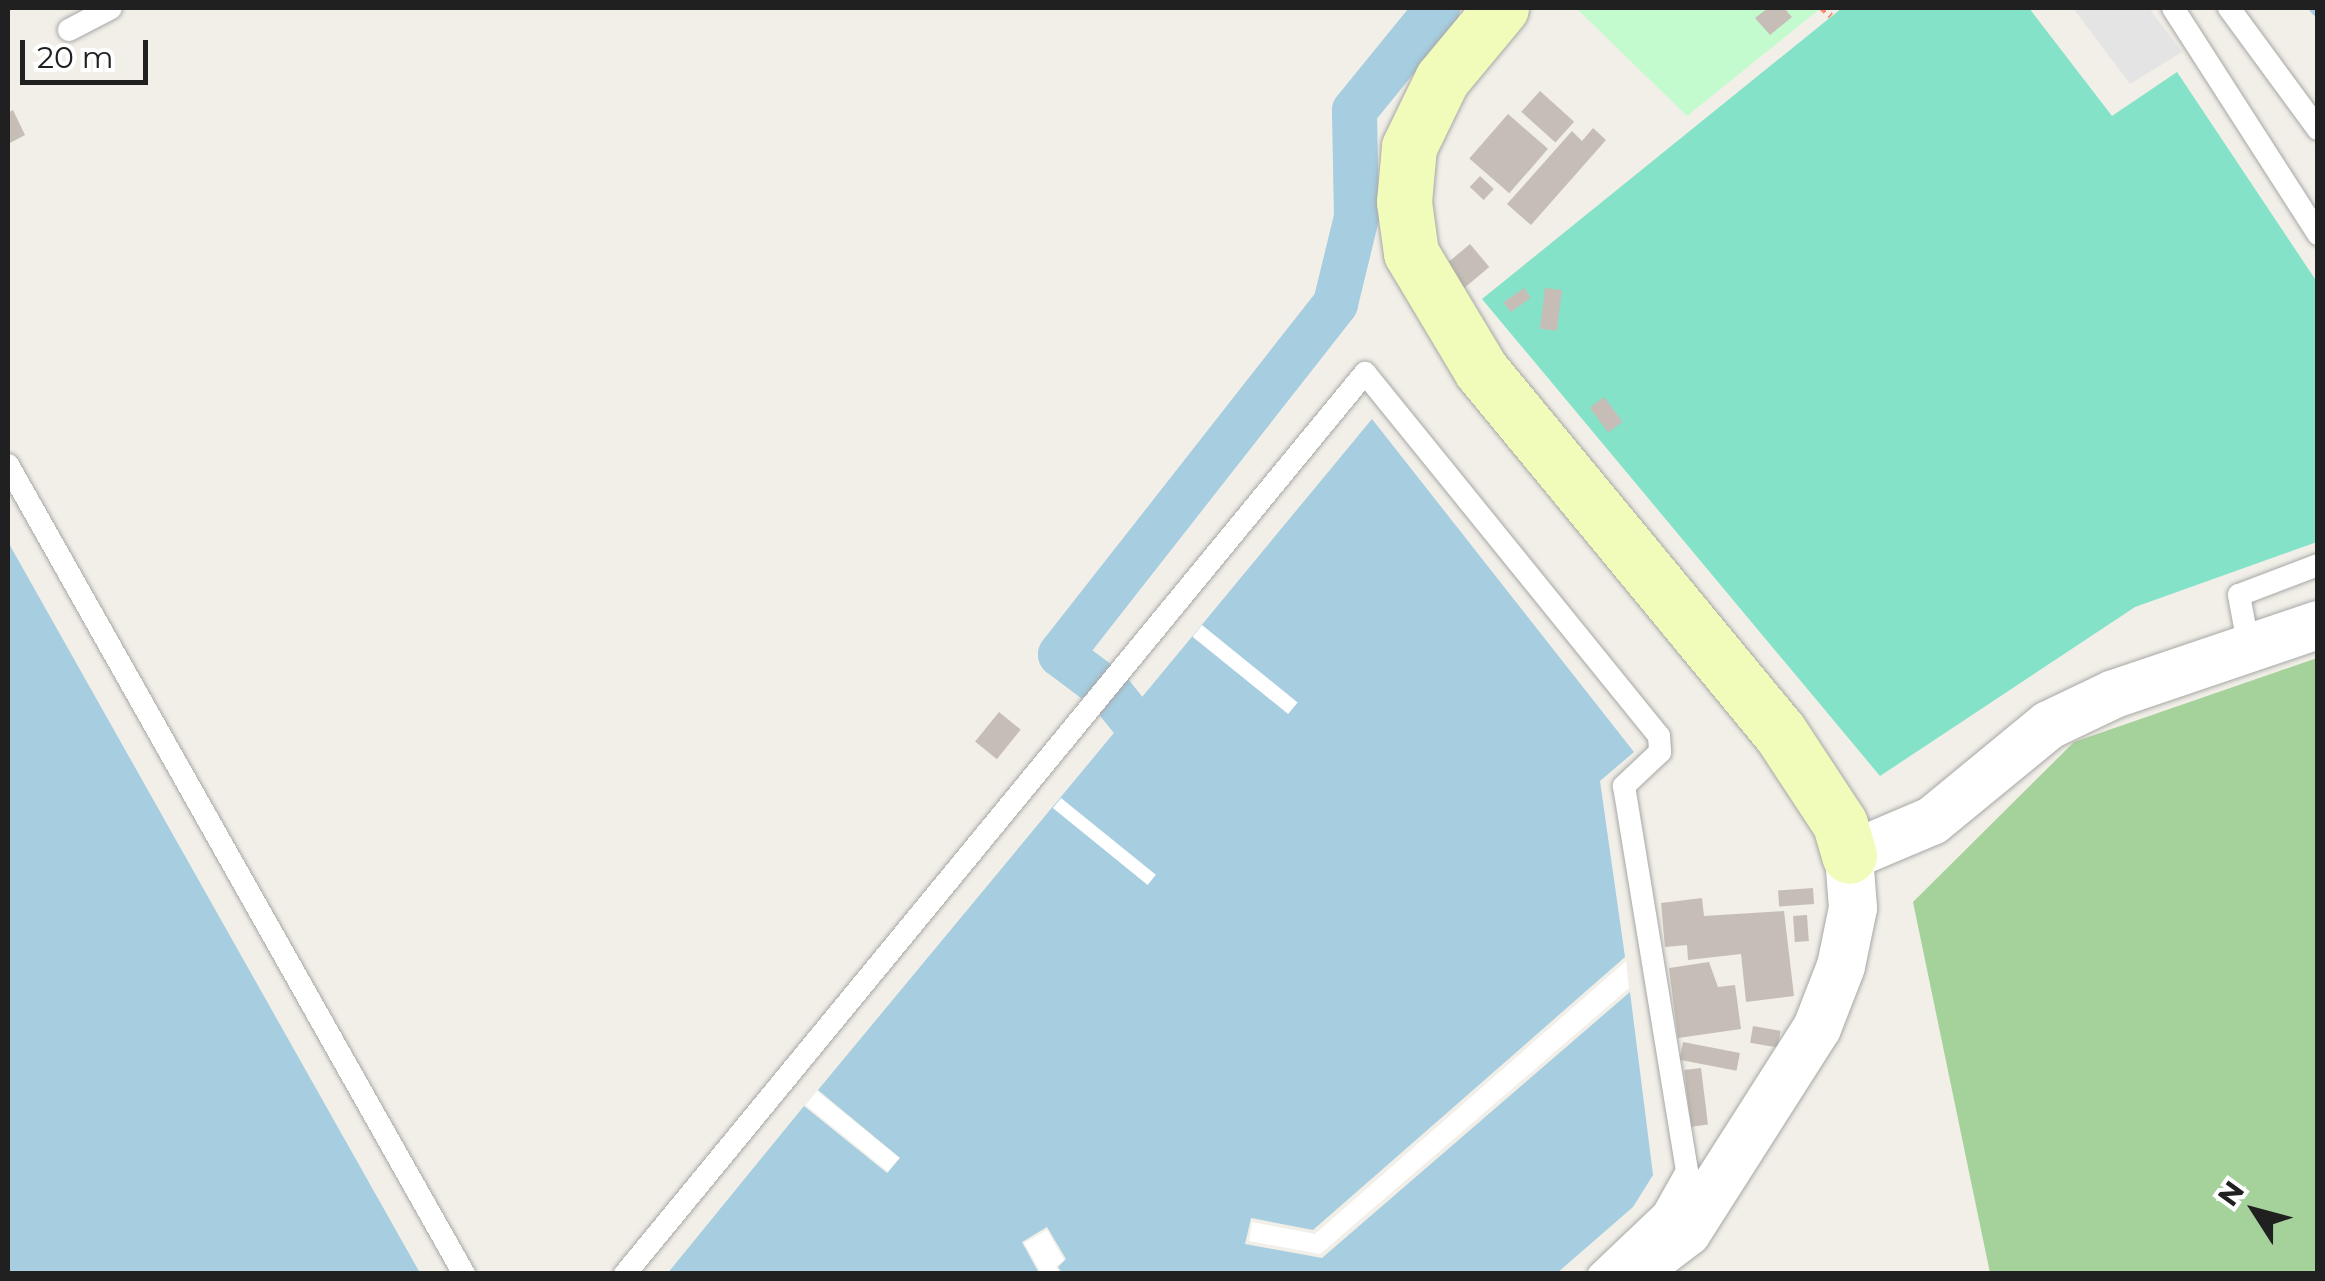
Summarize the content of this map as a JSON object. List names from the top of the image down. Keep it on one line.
{"scale_bar":"20 m","north":"top left"}
